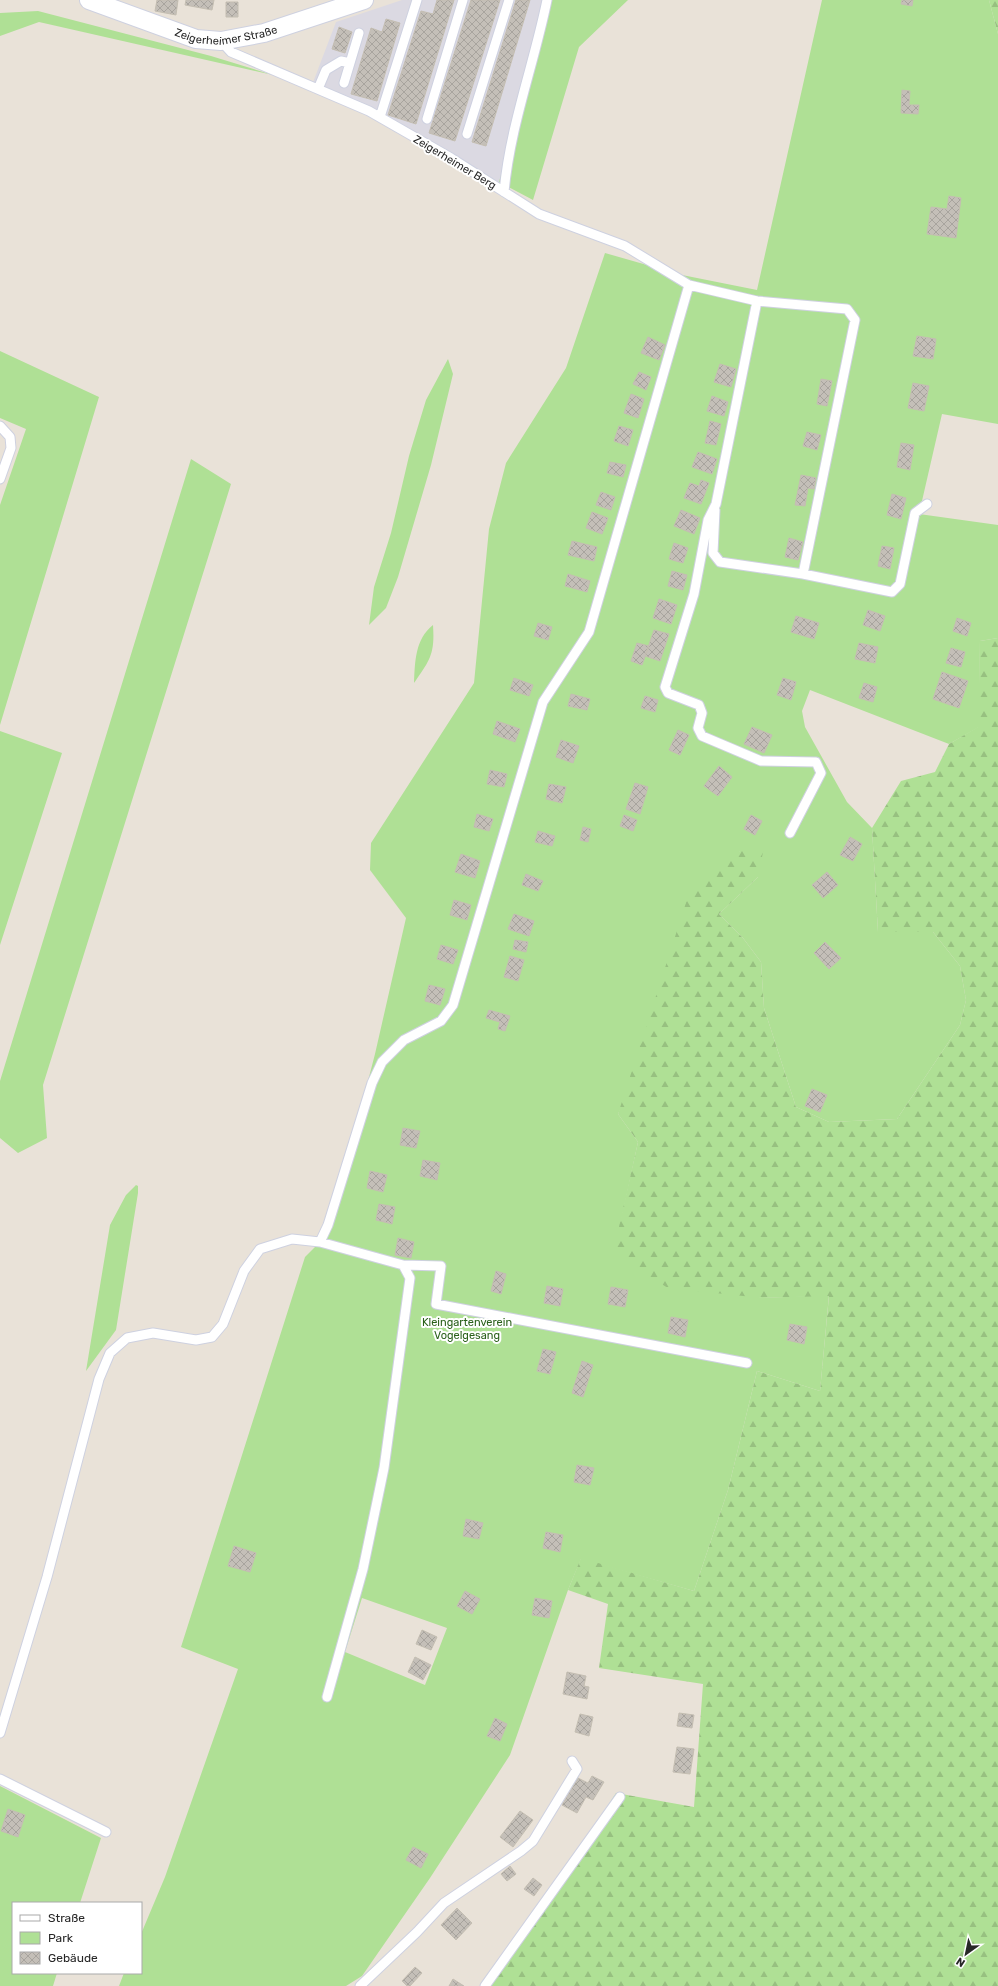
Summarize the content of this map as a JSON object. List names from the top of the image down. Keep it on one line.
{"streets":{"street":["Zeigerheimer Straße"],"lane":["Zeigerheimer Berg"]},"crossings":[["Zeigerheimer Straße","Zeigerheimer Berg"]],"parks":["Kleingartenverein Vogelgesang"],"legend":["Straße","Park","Gebäude"],"north":"bottom left"}
